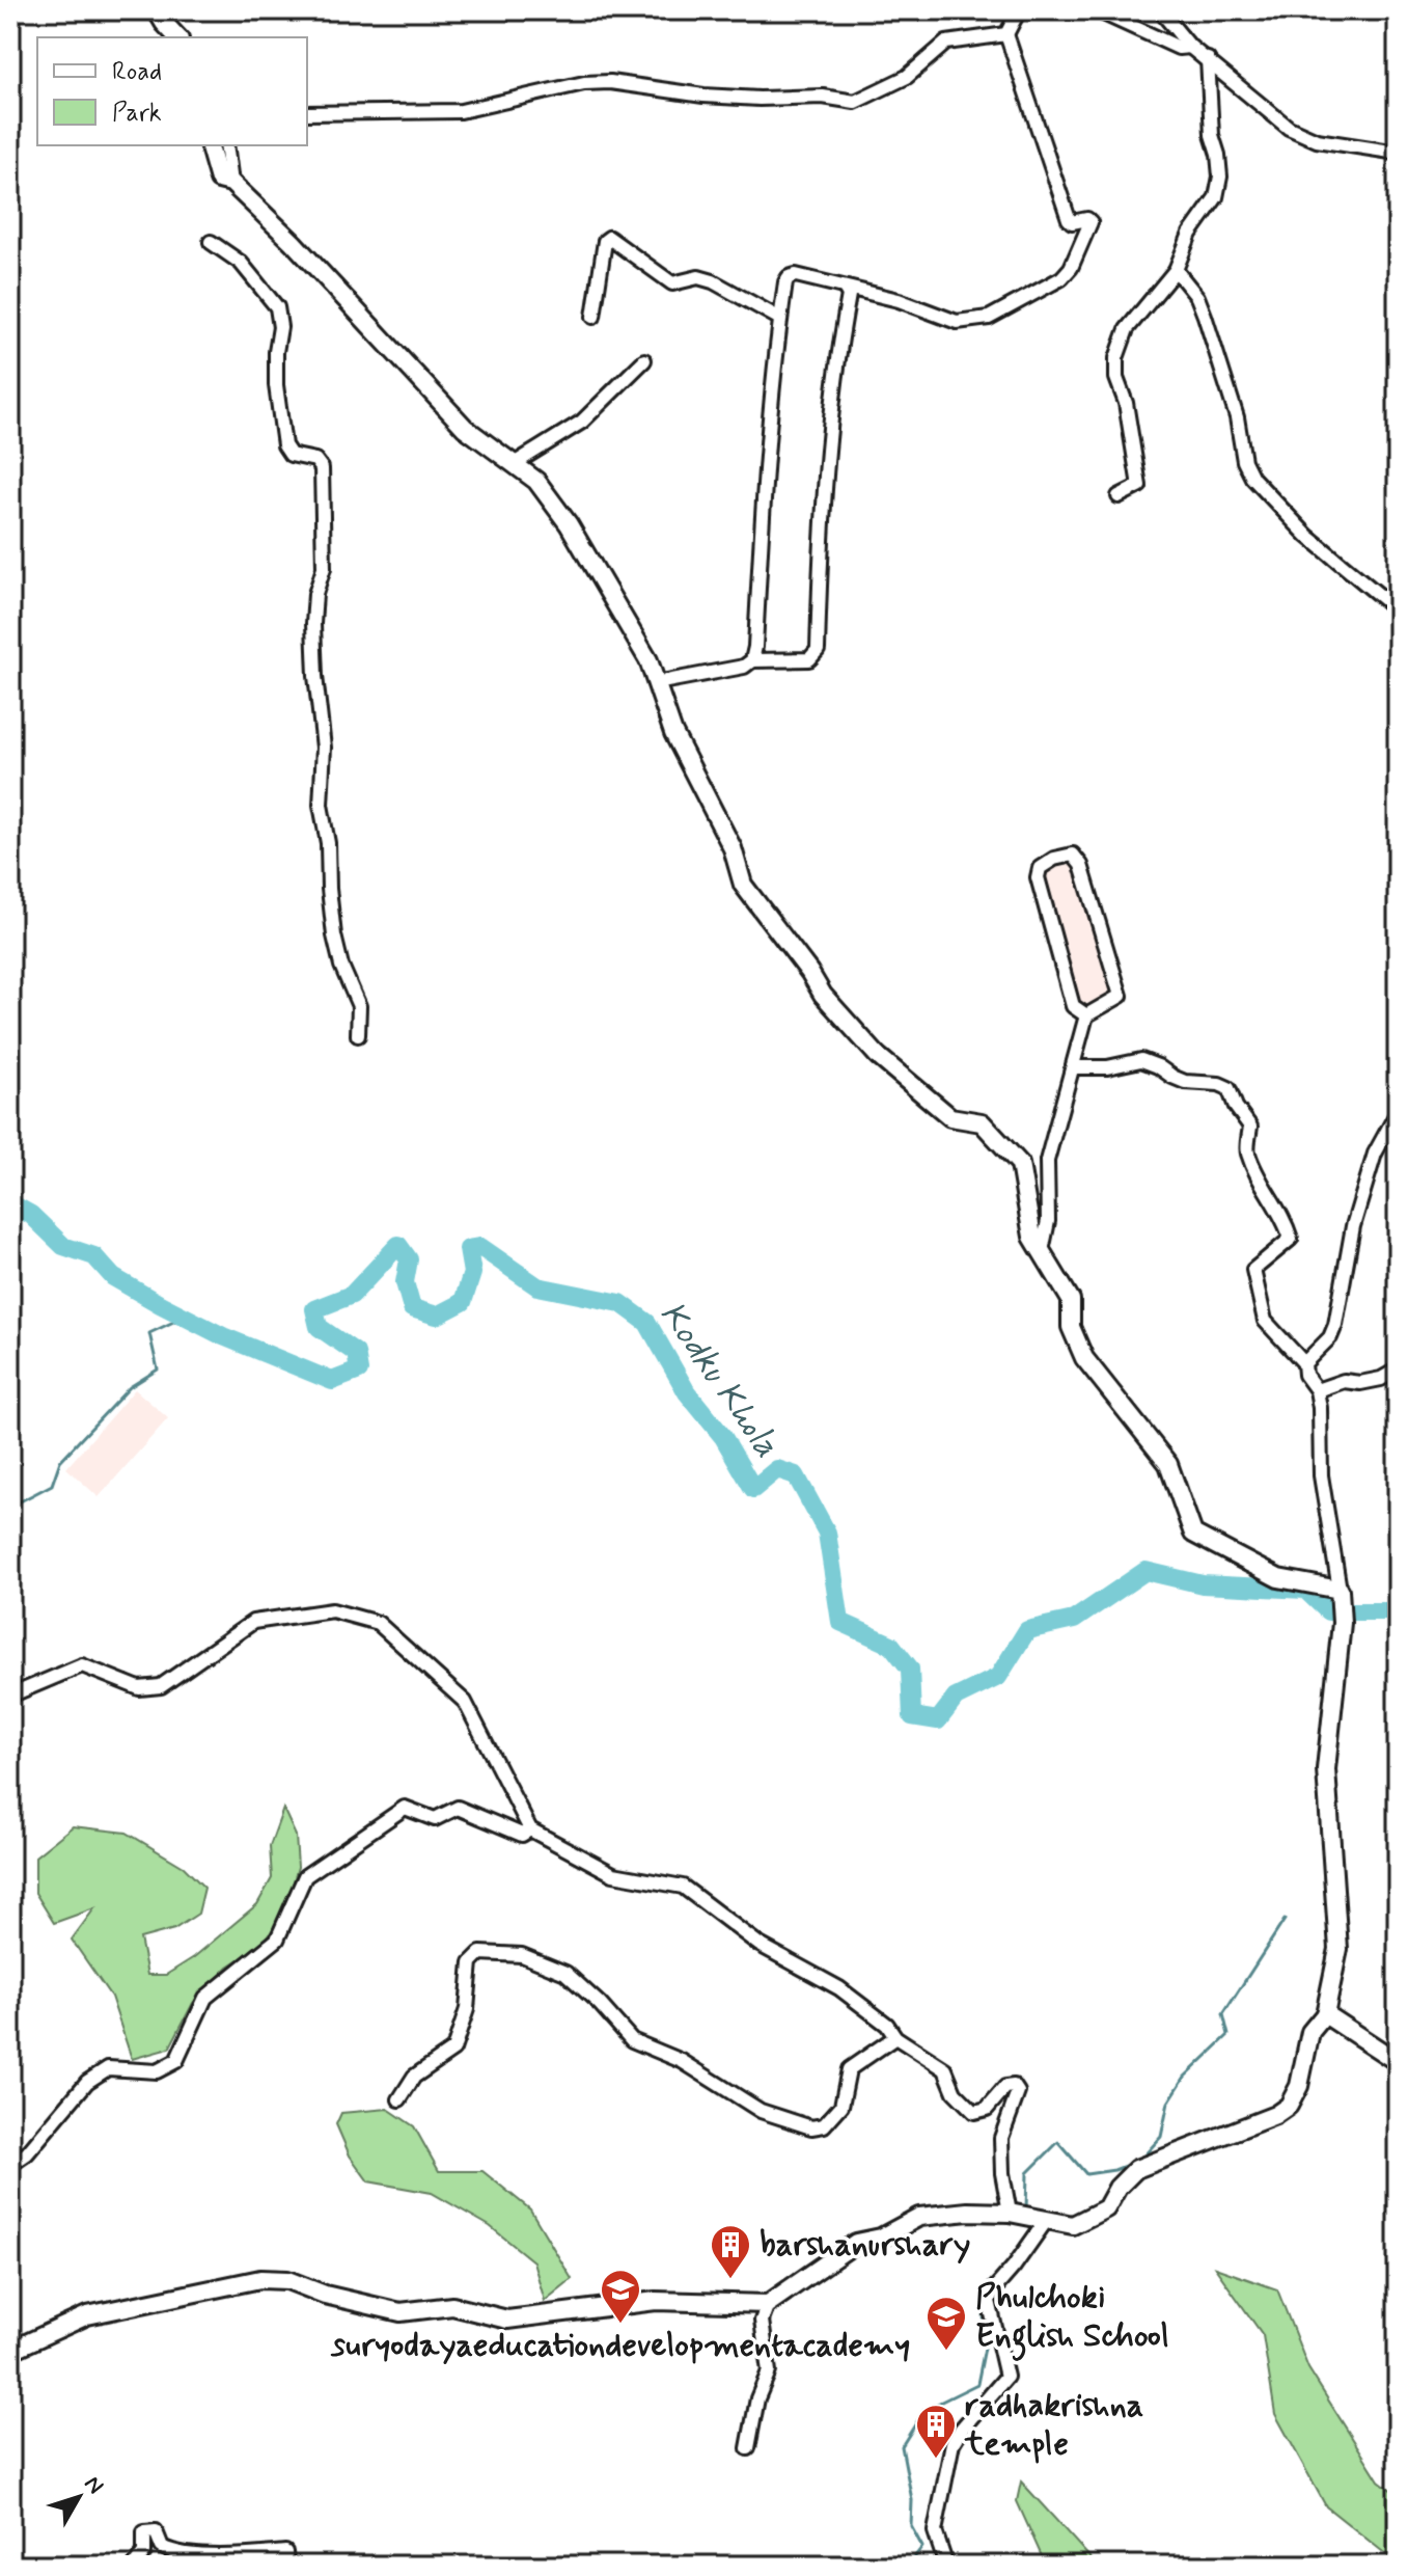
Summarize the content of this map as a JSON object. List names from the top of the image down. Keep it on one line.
{"water":["Kodku Khola"],"places":{"building":["barshanurshary","radhakrishna temple"],"school or university":["suryodayaeducationdevelopmentacademy","Phulchoki English School"]},"legend":["Road","Park"],"north":"top right"}
